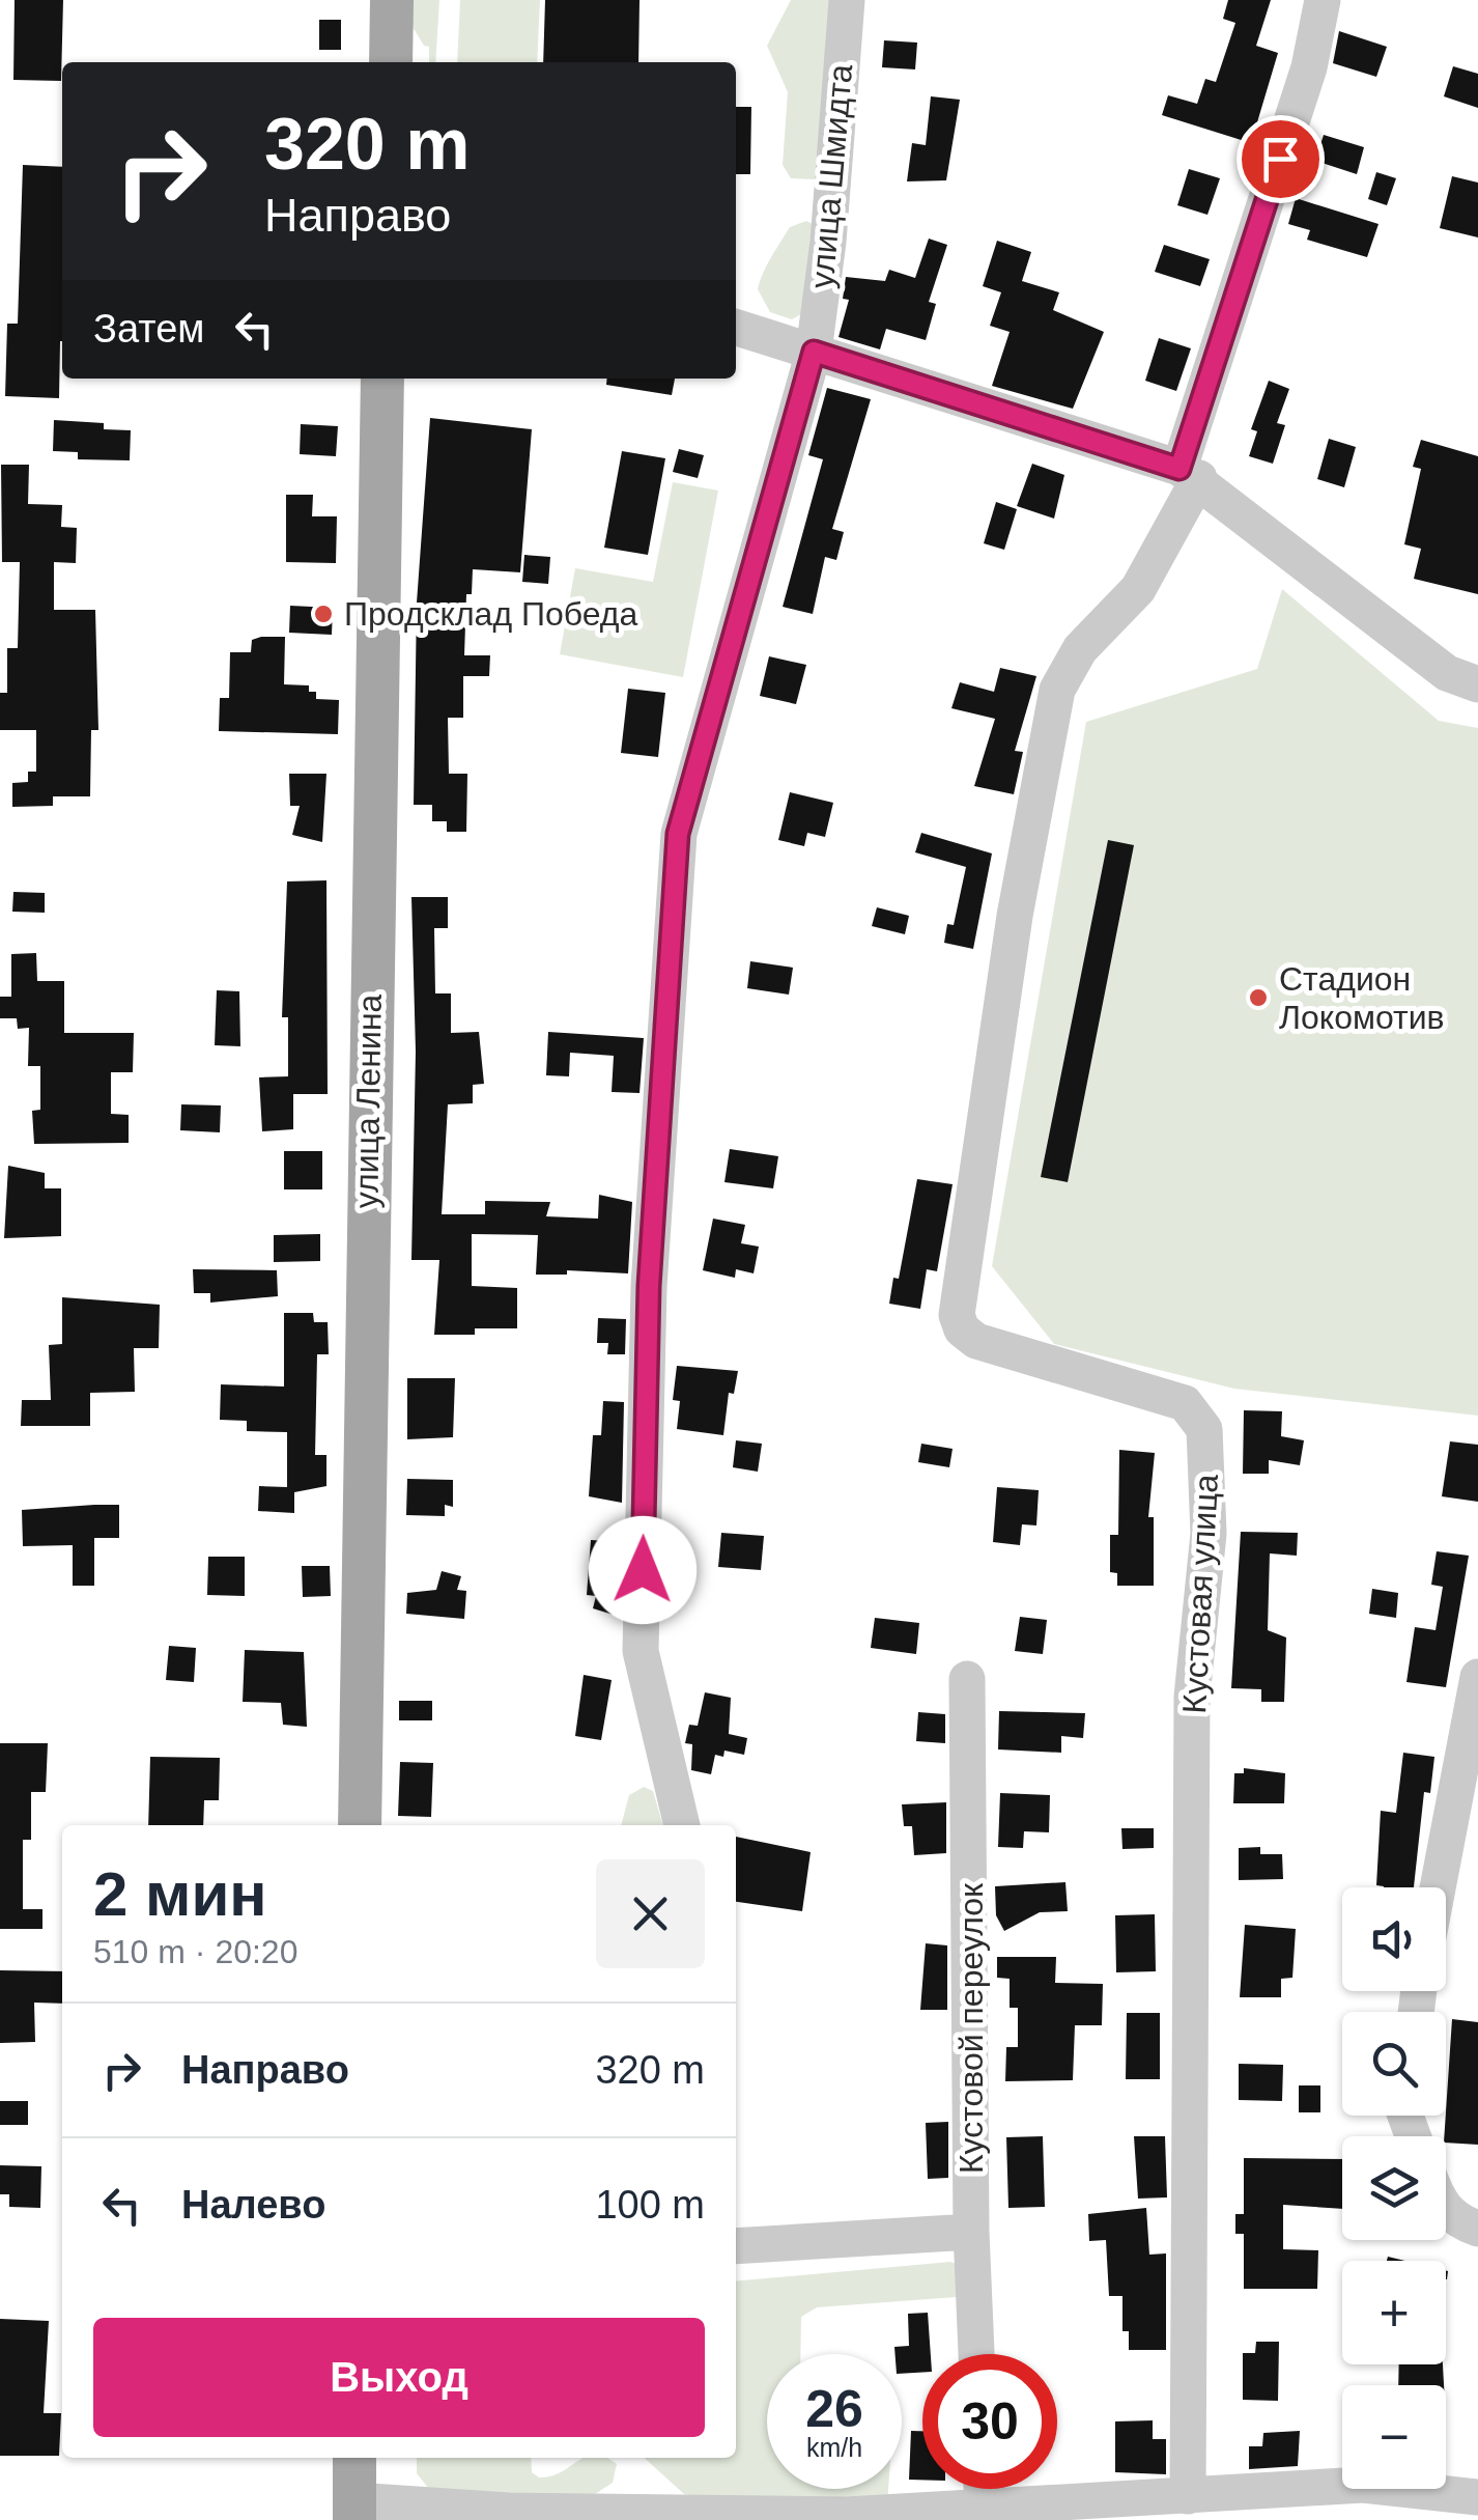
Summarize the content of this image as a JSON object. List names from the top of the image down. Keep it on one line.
{"streets":{"main road":["улица Ленина"],"street":["улица Шмидта","Кустовая улица","Кустовой переулок"]},"places":["Продсклад Победа","Стадион Локомотив"],"page":{"turn":["320 m","Направо"],"then":"Затем","heading":["2 мин","510 m · 20:20"],"map_buttons":["+","−"],"list":[{"name":"Направо","value":"320 m"},{"name":"Налево","value":"100 m"}],"buttons":"Выход","speed":"26 km/h","limit":"30"}}
